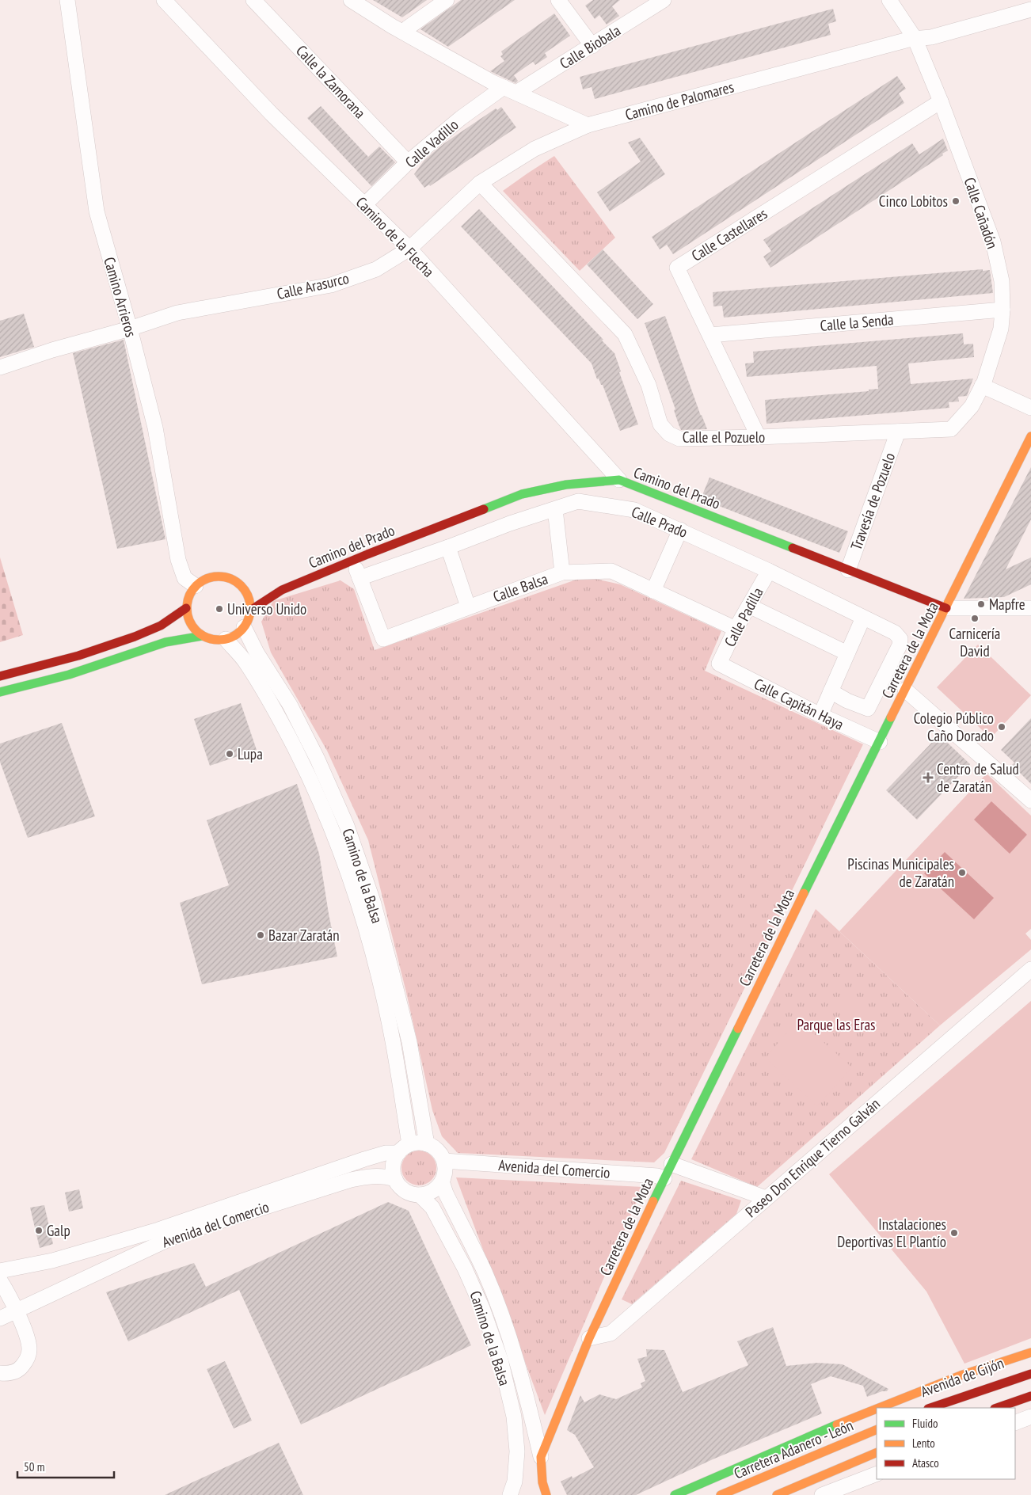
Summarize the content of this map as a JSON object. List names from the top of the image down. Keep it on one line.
{"streets":{"main road":["Camino del Prado","Carretera de la Mota","Avenida de Gijón","Carretera Adanero - León"],"street":["Calle Biobala","Calle la Zamorana","Camino de Palomares","Calle Vadillo","Calle Cañadón","Calle Castellares","Camino de la Flecha","Calle Arasurco","Camino Arrieros","Calle la Senda","Calle el Pozuelo","Travesía de Pozuelo","Calle Prado","Calle Balsa","Calle Padilla","Calle Capitán Haya","Camino de la Balsa","Paseo Don Enrique Tierno Galván","Avenida del Comercio"]},"crossings":[["Calle Biobala","Calle Vadillo"],["Calle la Zamorana","Calle Vadillo"],["Camino de Palomares","Calle Cañadón"],["Camino de Palomares","Calle Arasurco"],["Calle Vadillo","Camino de la Flecha"],["Calle Cañadón","Calle Castellares"],["Calle Cañadón","Calle la Senda"],["Calle Cañadón","Calle el Pozuelo"],["Calle Castellares","Calle la Senda"],["Calle Castellares","Calle el Pozuelo"],["Camino de la Flecha","Calle Arasurco"],["Camino de la Flecha","Camino del Prado"],["Calle Arasurco","Camino Arrieros"],["Calle Arasurco","Calle el Pozuelo"],["Camino Arrieros","Camino del Prado"],["Camino Arrieros","Camino de la Balsa"],["Calle el Pozuelo","Travesía de Pozuelo"],["Camino del Prado","Travesía de Pozuelo"],["Camino del Prado","Calle Balsa"],["Camino del Prado","Carretera de la Mota"],["Camino del Prado","Camino de la Balsa"],["Calle Prado","Calle Balsa"],["Calle Prado","Calle Padilla"],["Calle Balsa","Calle Padilla"],["Calle Padilla","Calle Capitán Haya"],["Carretera de la Mota","Calle Capitán Haya"],["Carretera de la Mota","Camino de la Balsa"],["Carretera de la Mota","Paseo Don Enrique Tierno Galván"],["Carretera de la Mota","Avenida del Comercio"],["Camino de la Balsa","Avenida del Comercio"]],"parks":["Parque las Eras"],"places":{"other":["Cinco Lobitos","Mapfre","Universo Unido","Carnicería David","Colegio Público Caño Dorado","Lupa","Piscinas Municipales de Zaratán","Bazar Zaratán","Galp","Instalaciones Deportivas El Plantío"],"health":["Centro de Salud de Zaratán"]},"legend":["Fluido","Lento","Atasco"],"scale_bar":"50 m"}
